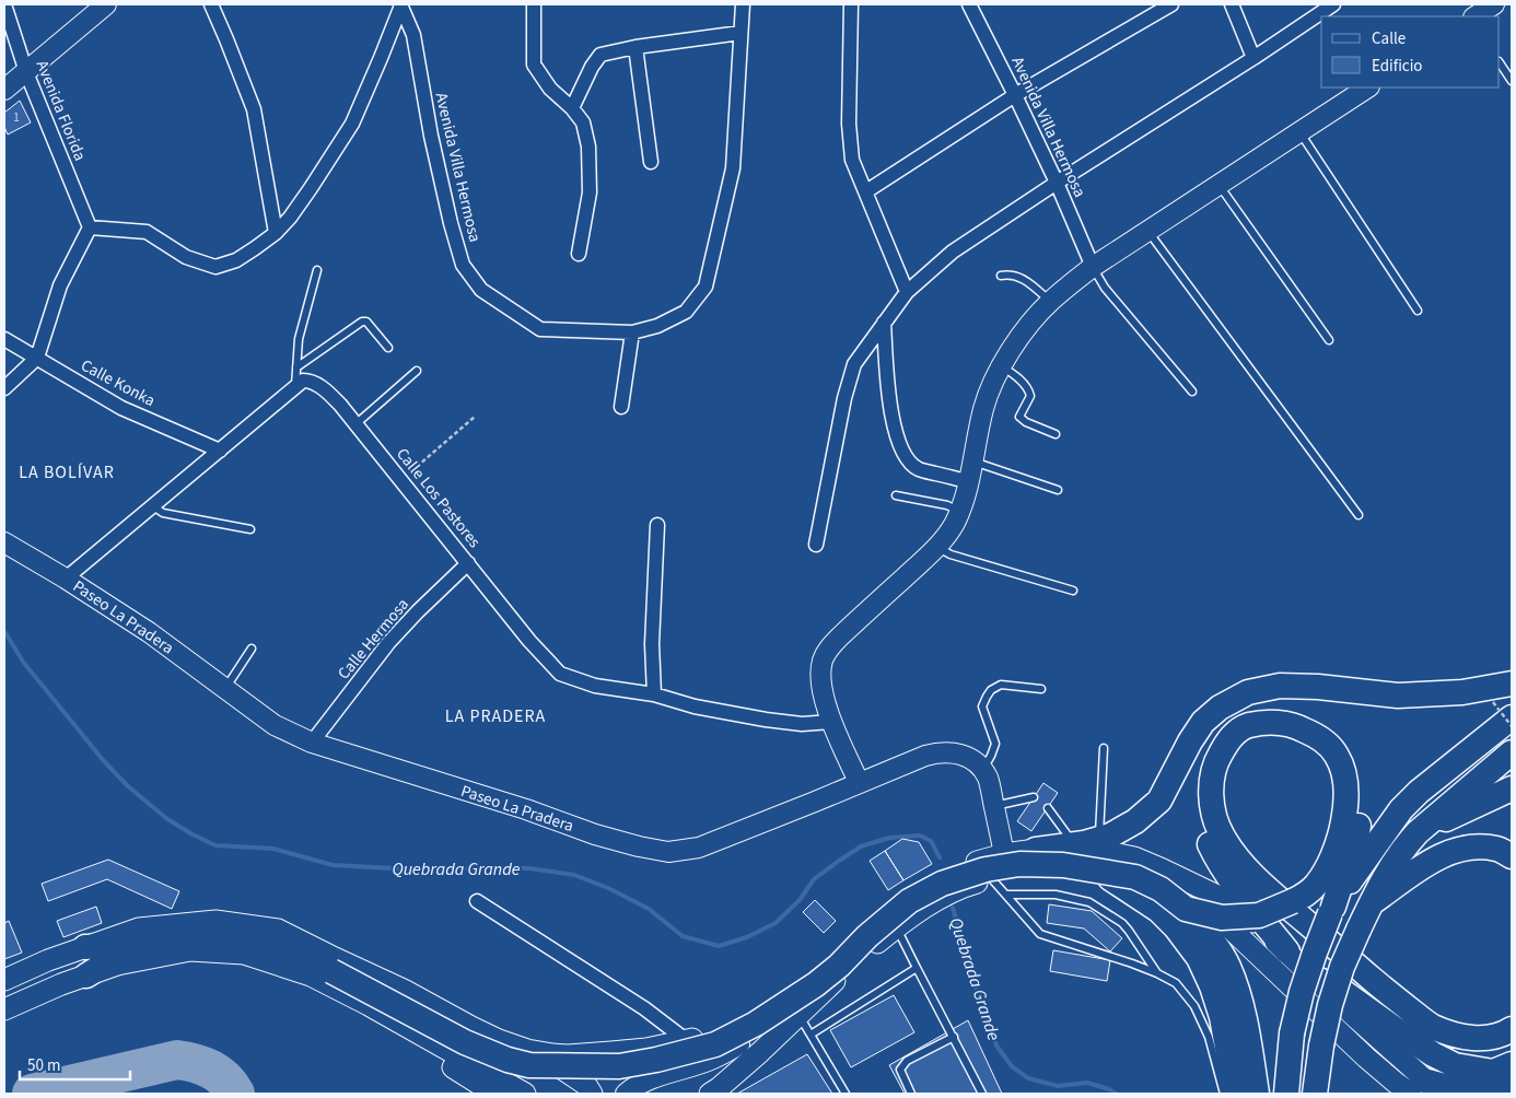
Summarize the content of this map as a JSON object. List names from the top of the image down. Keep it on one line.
{"streets":{"street":["Avenida Florida","Avenida Villa Hermosa","Calle Konka","Calle Los Pastores","Paseo La Pradera","Calle Hermosa"]},"crossings":[["Calle Los Pastores","Calle Hermosa"],["Paseo La Pradera","Calle Hermosa"]],"districts":["LA BOLÍVAR","LA PRADERA"],"water":["Quebrada Grande"],"house_numbers":["1"],"legend":["Calle","Edificio"],"scale_bar":"50 m"}
